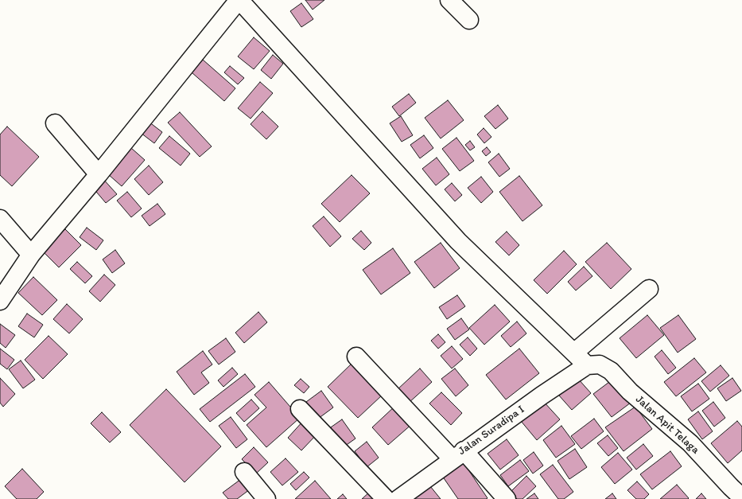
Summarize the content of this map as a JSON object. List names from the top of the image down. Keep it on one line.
{"streets":{"street":["Jalan Apit Telaga","Jalan Suradipa I"]},"crossings":[["Jalan Apit Telaga","Jalan Suradipa I"]]}
